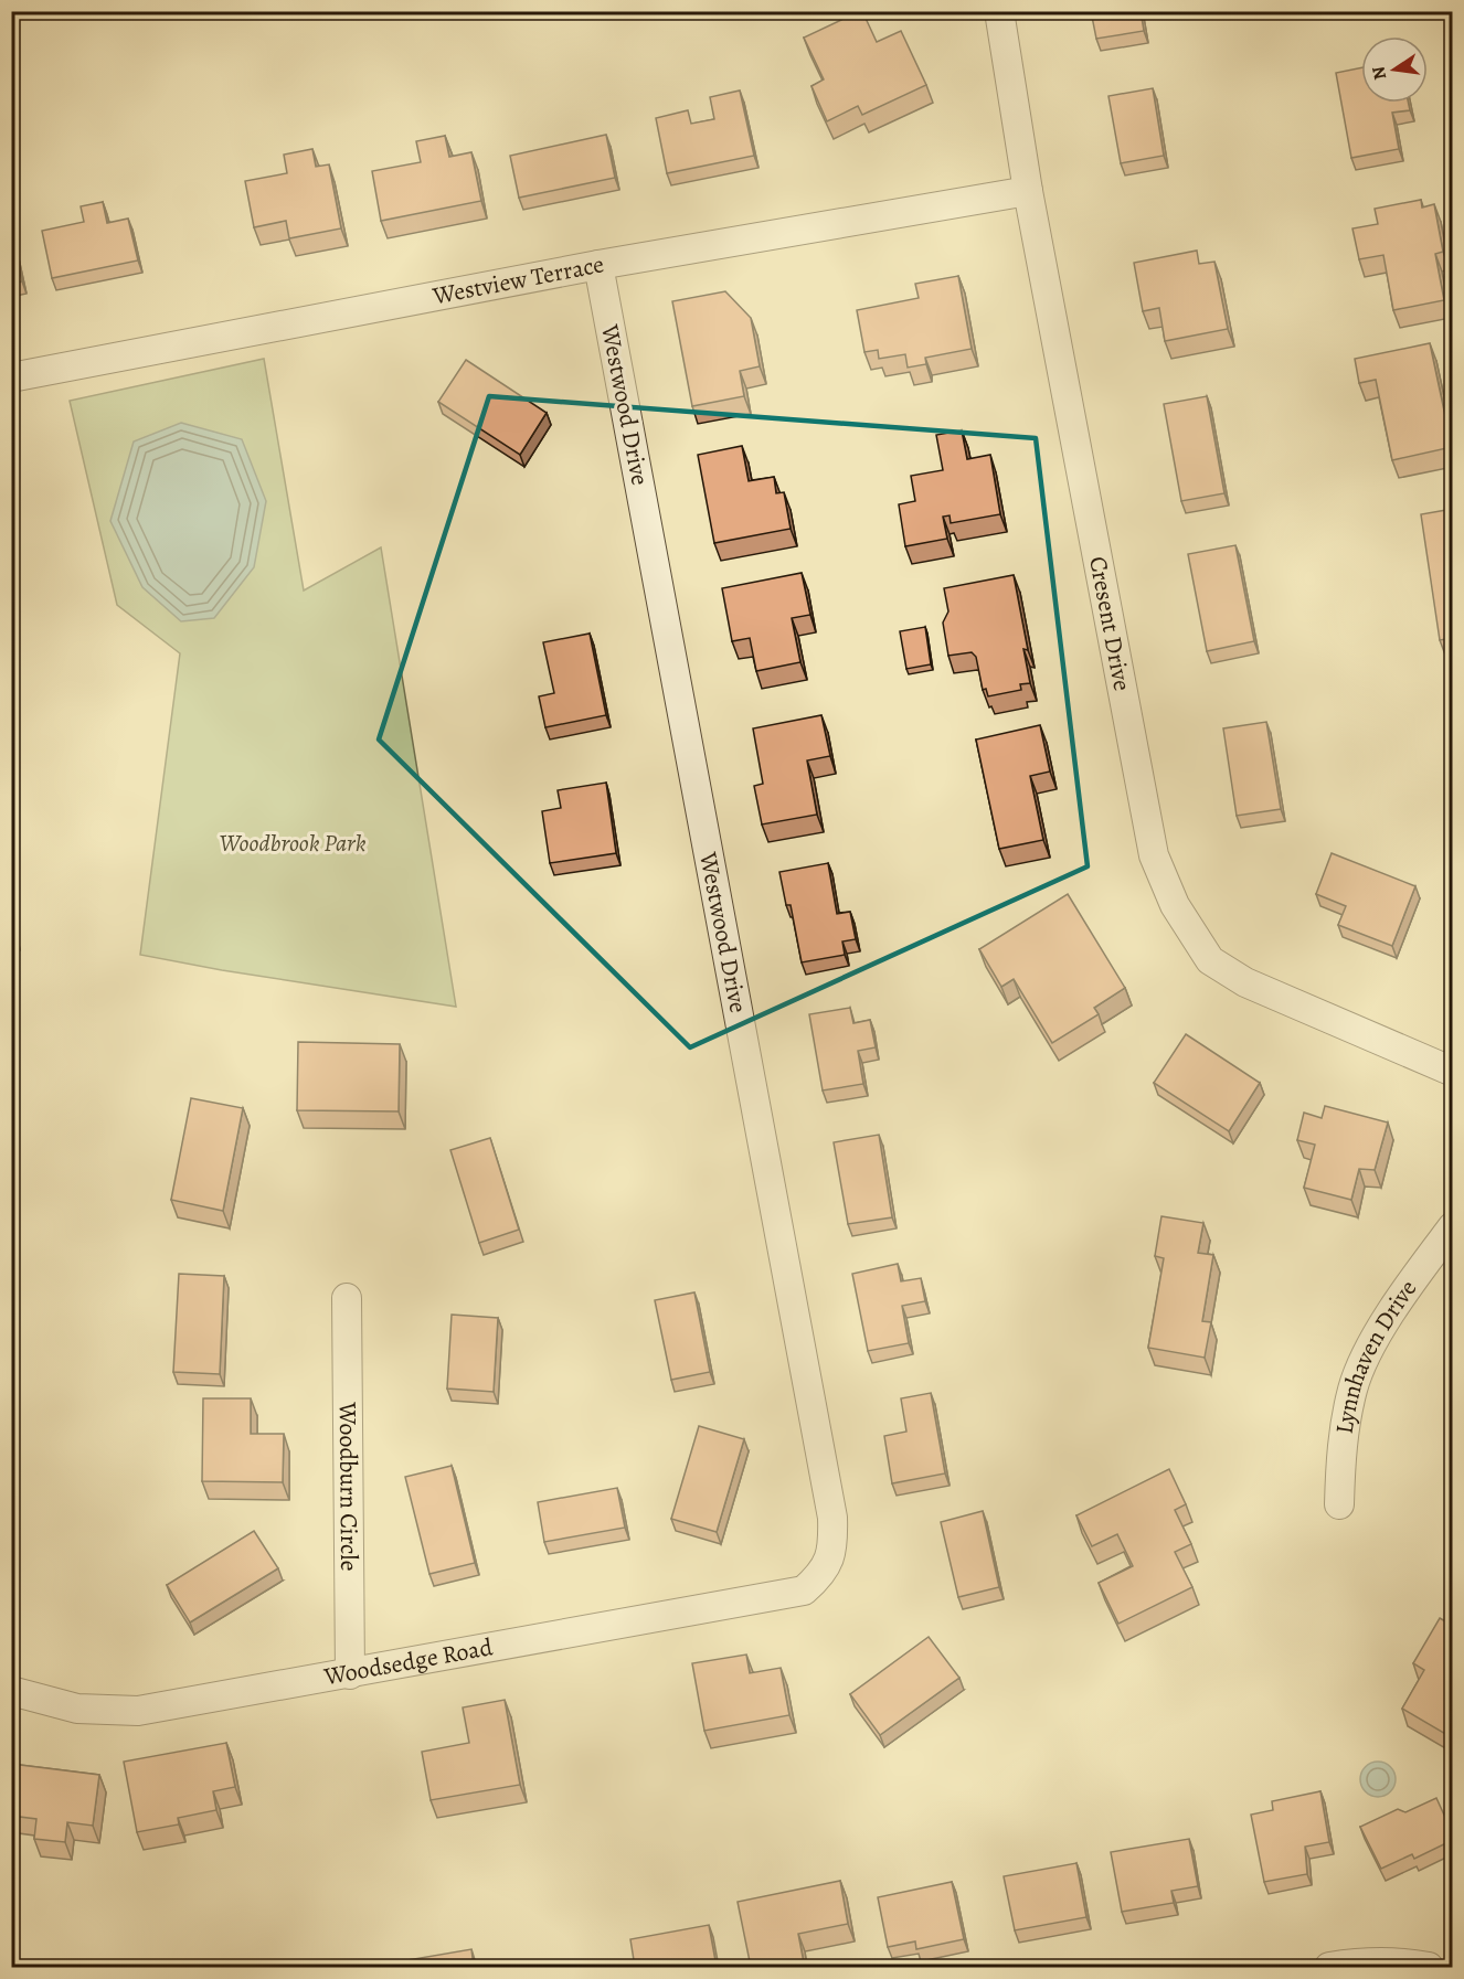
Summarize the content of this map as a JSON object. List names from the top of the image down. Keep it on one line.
{"streets":{"street":["Westview Terrace","Westwood Drive","Cresent Drive","Lynnhaven Drive","Woodburn Circle","Woodsedge Road"]},"crossings":[["Westview Terrace","Westwood Drive"],["Westview Terrace","Cresent Drive"],["Westwood Drive","Woodsedge Road"],["Woodburn Circle","Woodsedge Road"]],"parks":["Woodbrook Park"],"north":"left"}
